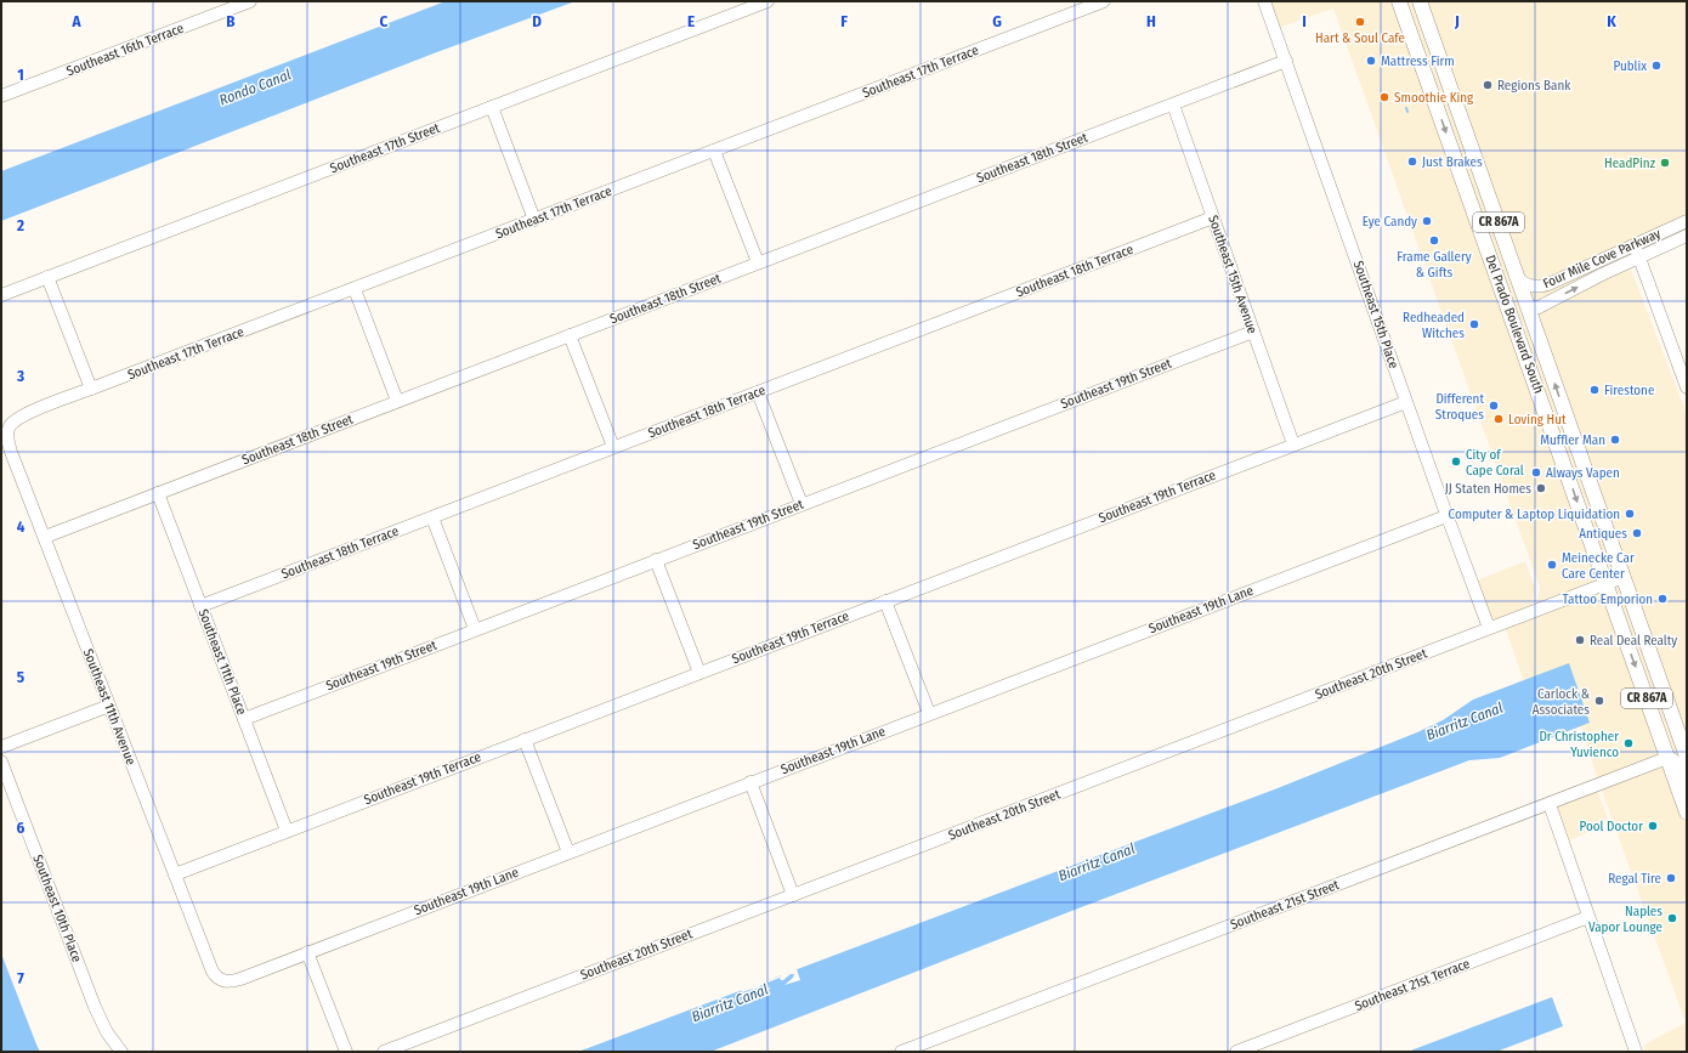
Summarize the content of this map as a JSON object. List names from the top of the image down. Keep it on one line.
{"streets":{"main road":["CR 867A","Del Prado Boulevard South"],"street":["Southeast 16th Terrace","Southeast 17th Terrace","Southeast 17th Street","Southeast 18th Street","Four Mile Cove Parkway","Southeast 18th Terrace","Southeast 15th Avenue","Southeast 15th Place","Southeast 19th Street","Southeast 19th Terrace","Southeast 19th Lane","Southeast 11th Place","Southeast 20th Street","Southeast 11th Avenue","Southeast 21st Street","Southeast 10th Place","Southeast 21st Terrace"]},"crossings":[["Southeast 17th Terrace","Southeast 11th Avenue"],["Southeast 18th Street","Southeast 15th Avenue"],["Southeast 18th Street","Southeast 15th Place"],["Southeast 18th Street","Southeast 11th Place"],["Southeast 18th Street","Southeast 11th Avenue"],["Four Mile Cove Parkway","Del Prado Boulevard South"],["Southeast 18th Terrace","Southeast 15th Avenue"],["Southeast 18th Terrace","Southeast 11th Place"],["Southeast 15th Avenue","Southeast 19th Street"],["Southeast 15th Avenue","Southeast 19th Terrace"],["Southeast 15th Place","Southeast 19th Terrace"],["Southeast 15th Place","Southeast 19th Lane"],["Southeast 15th Place","Southeast 20th Street"],["Del Prado Boulevard South","Southeast 20th Street"],["Del Prado Boulevard South","Southeast 21st Street"],["Southeast 19th Street","Southeast 11th Place"],["Southeast 19th Terrace","Southeast 11th Place"],["Southeast 19th Terrace","Southeast 11th Avenue"],["Southeast 19th Lane","Southeast 11th Avenue"]],"water":["Rondo Canal","Biarritz Canal"],"places":["Hart & Soul Cafe","Mattress Firm","Publix","Regions Bank","Smoothie King","Just Brakes","HeadPinz","Eye Candy","Frame Gallery & Gifts","Redheaded Witches","Firestone","Different Stroques","Loving Hut","Muffler Man","City of Cape Coral","Always Vapen","JJ Staten Homes","Computer & Laptop Liquidation","Antiques","Meinecke Car Care Center","Tattoo Emporion","Real Deal Realty","Carlock & Associates","Dr Christopher Yuvienco","Pool Doctor","Regal Tire","Naples Vapor Lounge"],"grid":{"columns":["A","B","C","D","E","F","G","H","I","J","K"],"rows":["1","2","3","4","5","6","7"]}}
